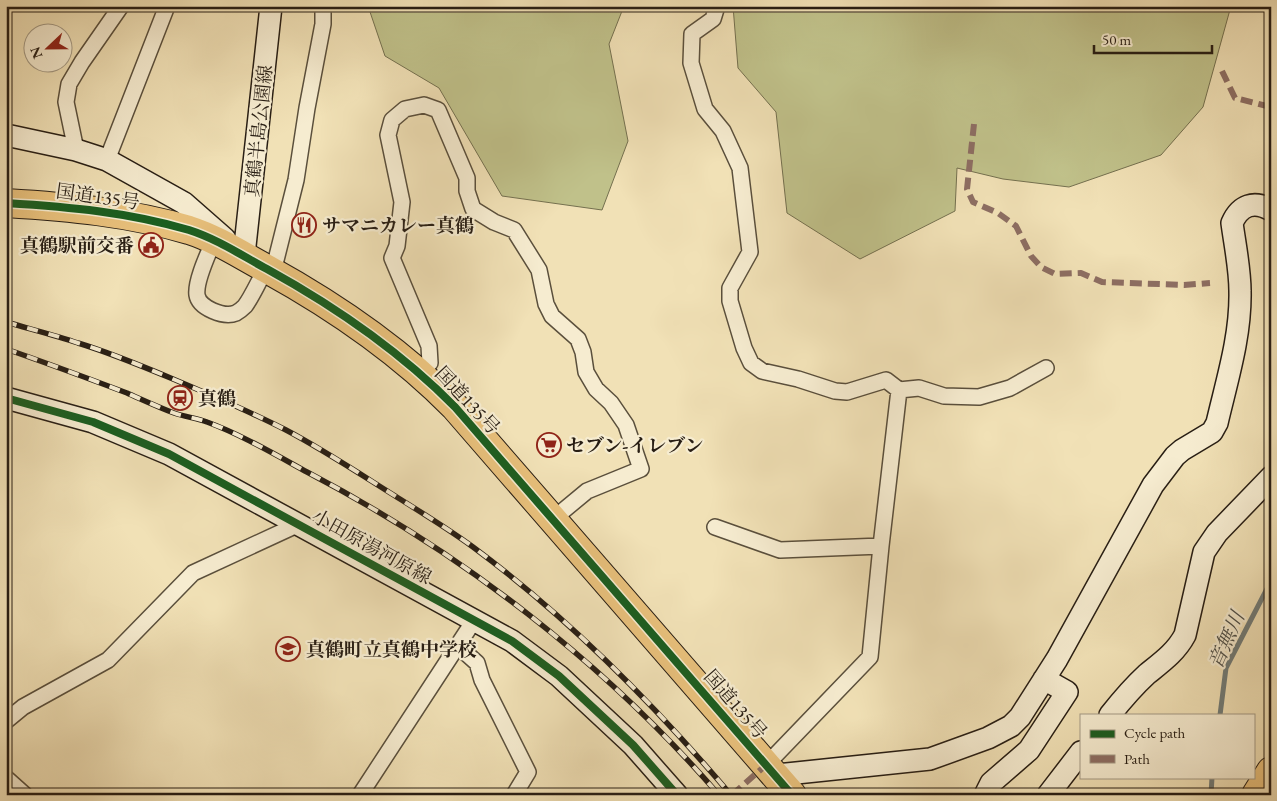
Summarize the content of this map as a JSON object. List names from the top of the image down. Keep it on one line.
{"streets":{"highway":["国道135号"],"street":["真鶴半島公園線","小田原湯河原線"]},"crossings":[["真鶴半島公園線","国道135号"]],"water":["音無川"],"places":{"restaurant":["サマニカレー真鶴"],"public building":["真鶴駅前交番"],"station":["真鶴"],"supermarket":["セブン-イレブン"],"school or university":["真鶴町立真鶴中学校"]},"legend":["Cycle path","Path"],"scale_bar":"50 m","north":"left"}
